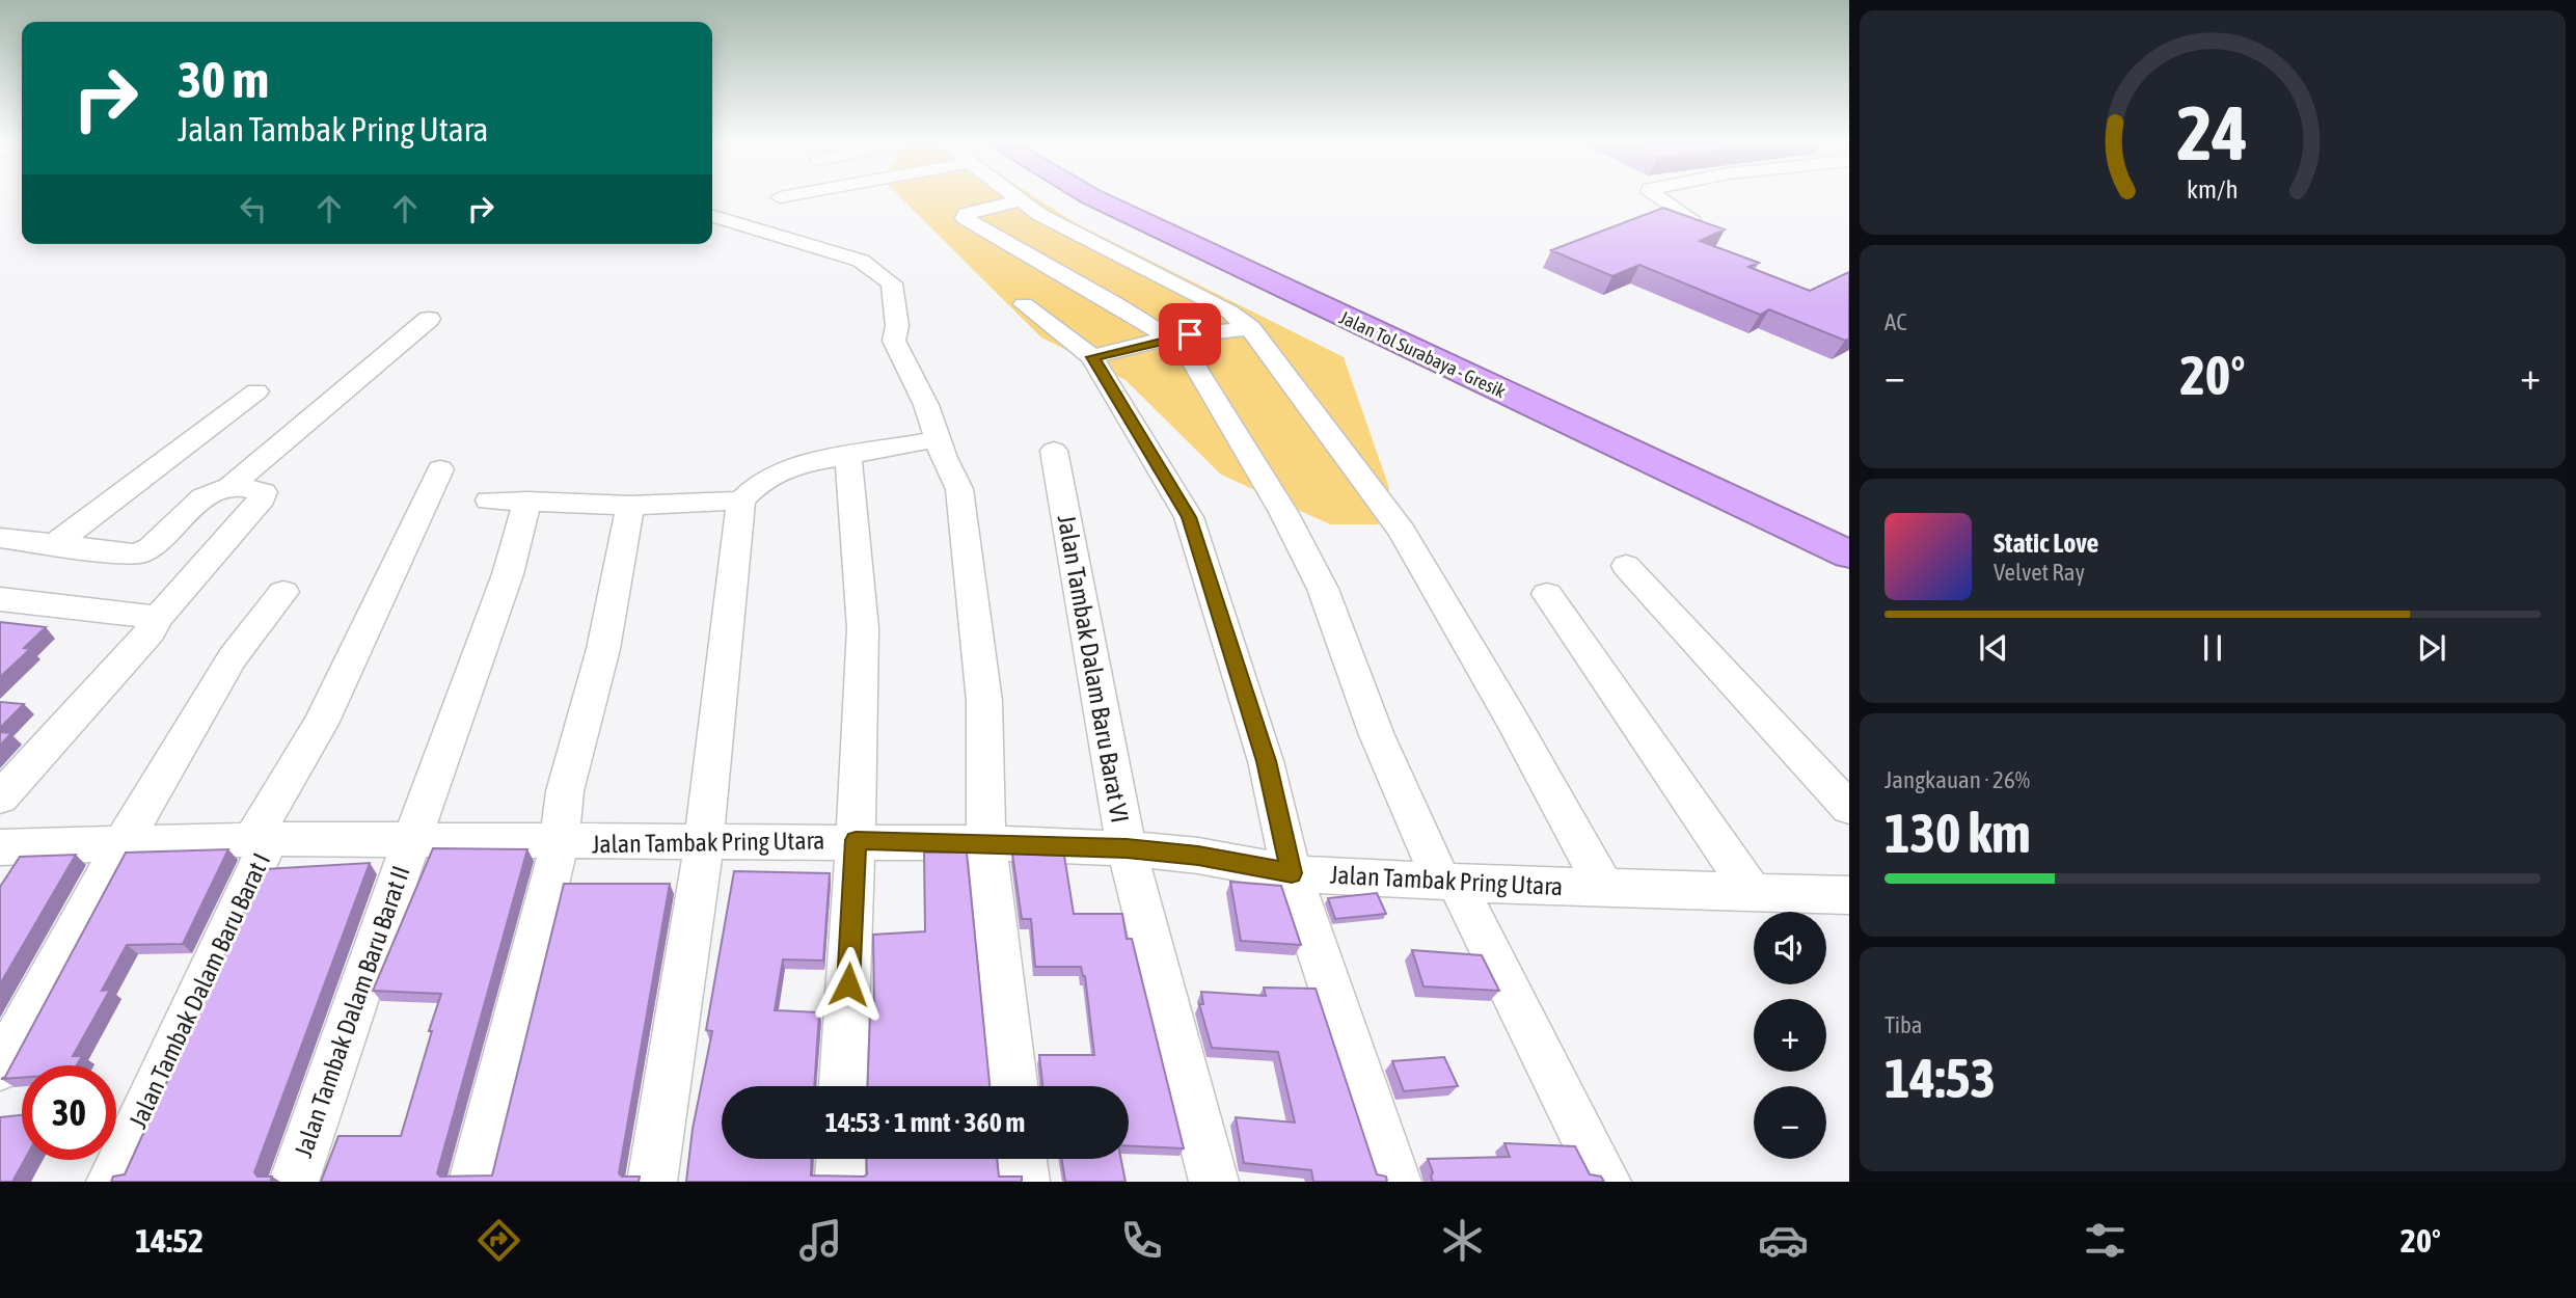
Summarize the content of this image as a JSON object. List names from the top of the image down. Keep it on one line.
{"streets":{"highway":["Jalan Tol Surabaya - Gresik"],"street":["Jalan Tambak Dalam Baru Barat VI","Jalan Tambak Pring Utara","Jalan Tambak Dalam Baru Barat I","Jalan Tambak Dalam Baru Barat II"]},"crossings":[["Jalan Tambak Dalam Baru Barat VI","Jalan Tambak Pring Utara"],["Jalan Tambak Pring Utara","Jalan Tambak Dalam Baru Barat I"],["Jalan Tambak Pring Utara","Jalan Tambak Dalam Baru Barat II"]],"page":{"turn":["30 m","Jalan Tambak Pring Utara"],"tile":["AC",["Jangkauan · 26%","130 km"],["Tiba","14:53"]],"heat":["−","20°","+"],"song":["Static Love","Velvet Ray"],"map_buttons":["+","−"],"limit":"30","trip":"14:53 · 1 mnt · 360 m","tabs":["14:52","20°"],"gauge":["24","km/h"]}}
